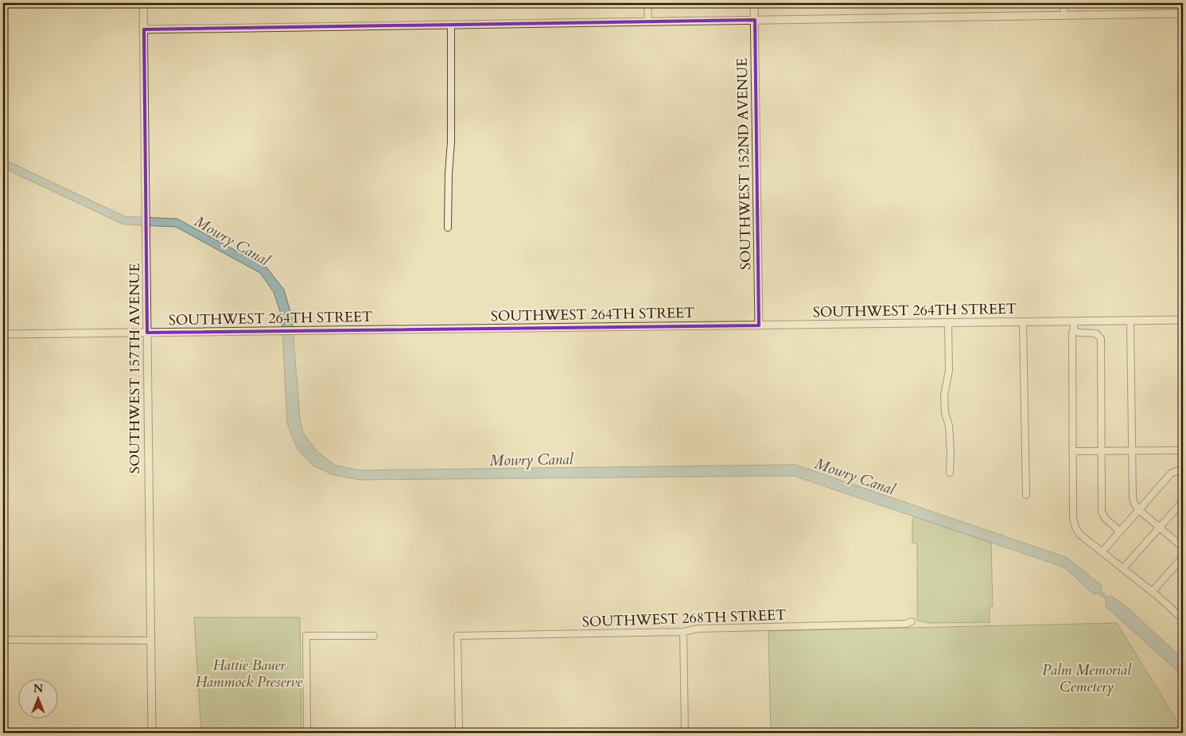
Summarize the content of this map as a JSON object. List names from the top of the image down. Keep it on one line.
{"streets":{"street":["SOUTHWEST 152ND AVENUE","SOUTHWEST 264TH STREET","SOUTHWEST 157TH AVENUE","SOUTHWEST 268TH STREET"]},"crossings":[["SOUTHWEST 152ND AVENUE","SOUTHWEST 264TH STREET"],["SOUTHWEST 264TH STREET","SOUTHWEST 157TH AVENUE"]],"water":["Mowry Canal"],"parks":["Hattie Bauer Hammock Preserve","Palm Memorial Cemetery"],"north":"top"}
